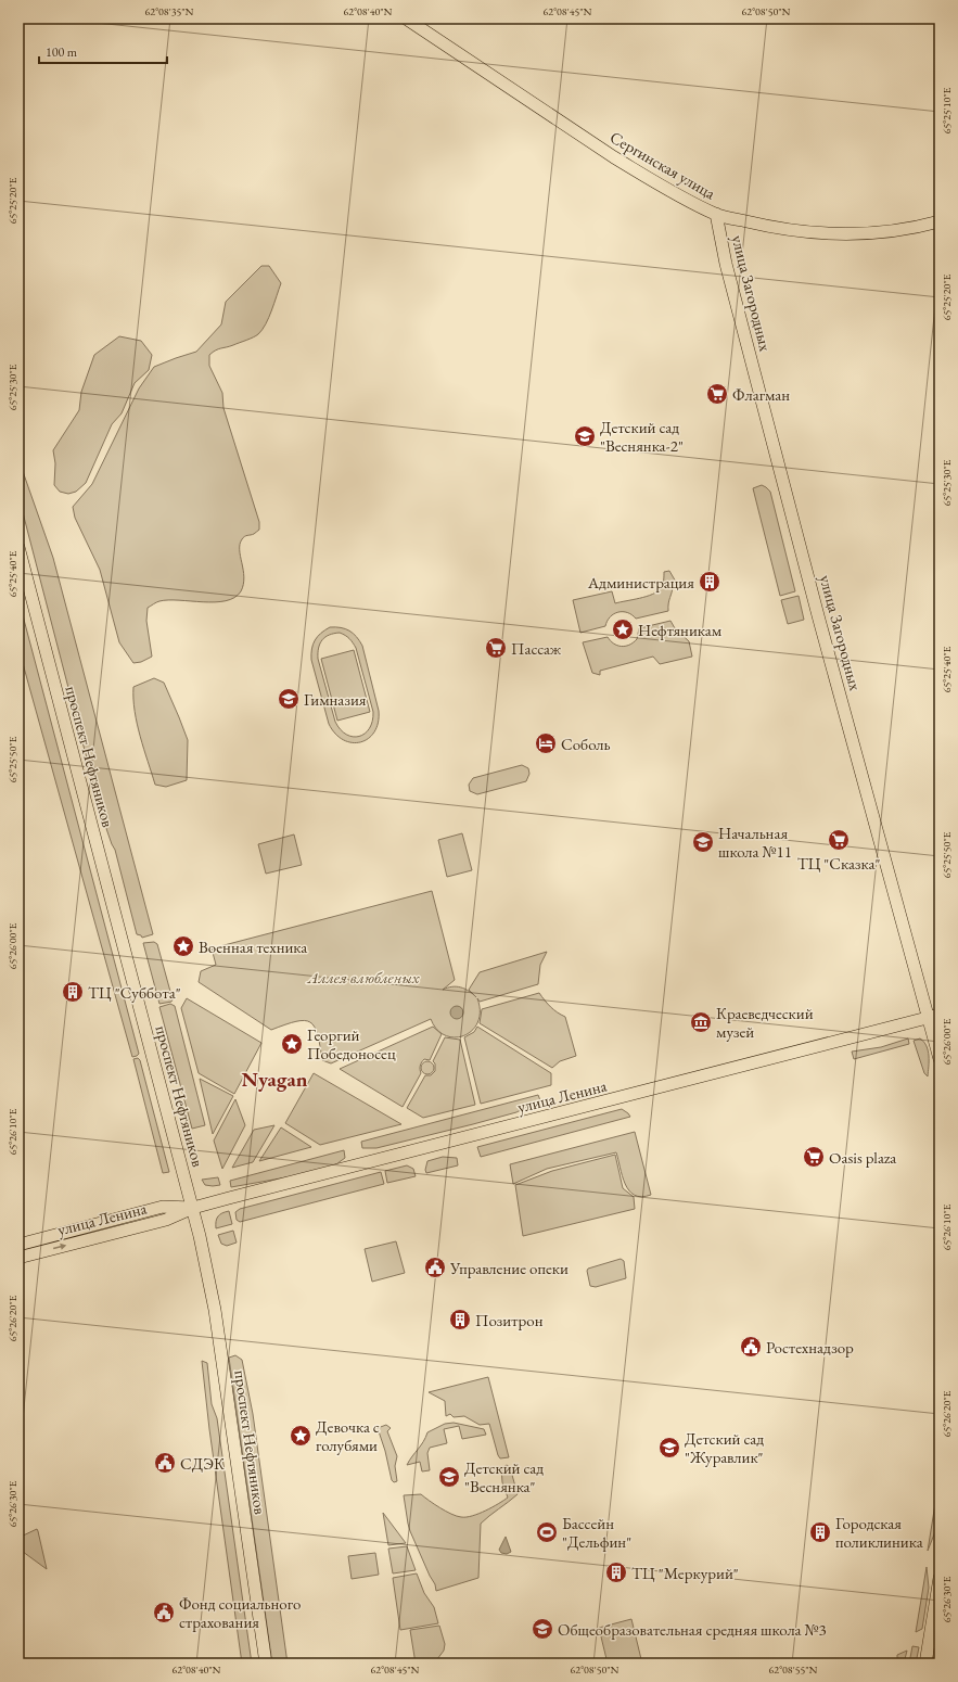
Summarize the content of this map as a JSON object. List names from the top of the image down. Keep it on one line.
{"streets":{"main road":["Сергинская улица","улица Загородных","проспект Нефтяников","улица Ленина"]},"crossings":[["Сергинская улица","улица Загородных"],["улица Загородных","улица Ленина"],["проспект Нефтяников","улица Ленина"]],"districts":["Nyagan"],"parks":["Аллея влюбленых"],"places":{"supermarket":["Флагман","Пассаж","ТЦ \"Сказка\"","Oasis plaza"],"school or university":["Детский сад \"Веснянка-2\"","Гимназия","Начальная школа №11","Детский сад \"Журавлик\"","Детский сад \"Веснянка\"","Общеобразовательная средняя школа №3"],"building":["Администрация","ТЦ \"Суббота\"","Позитрон","Городская поликлиника","ТЦ \"Меркурий\""],"place":["Нефтяникам","Военная техника","Георгий Победоносец","Девочка с голубями"],"hotel":["Соболь"],"museum":["Краеведческий музей"],"public building":["Управление опеки","Ростехнадзор","СДЭК","Фонд социального страхования"],"sports":["Бассейн \"Дельфин\""]},"scale_bar":"100 m","coordinates":["62°08'35\"N","62°08'40\"N","62°08'45\"N","62°08'50\"N","65°25'10\"E","65°25'20\"E","65°25'30\"E","65°25'40\"E","65°25'50\"E","65°26'00\"E","65°26'10\"E","65°26'20\"E","65°26'30\"E","62°08'55\"N"]}
